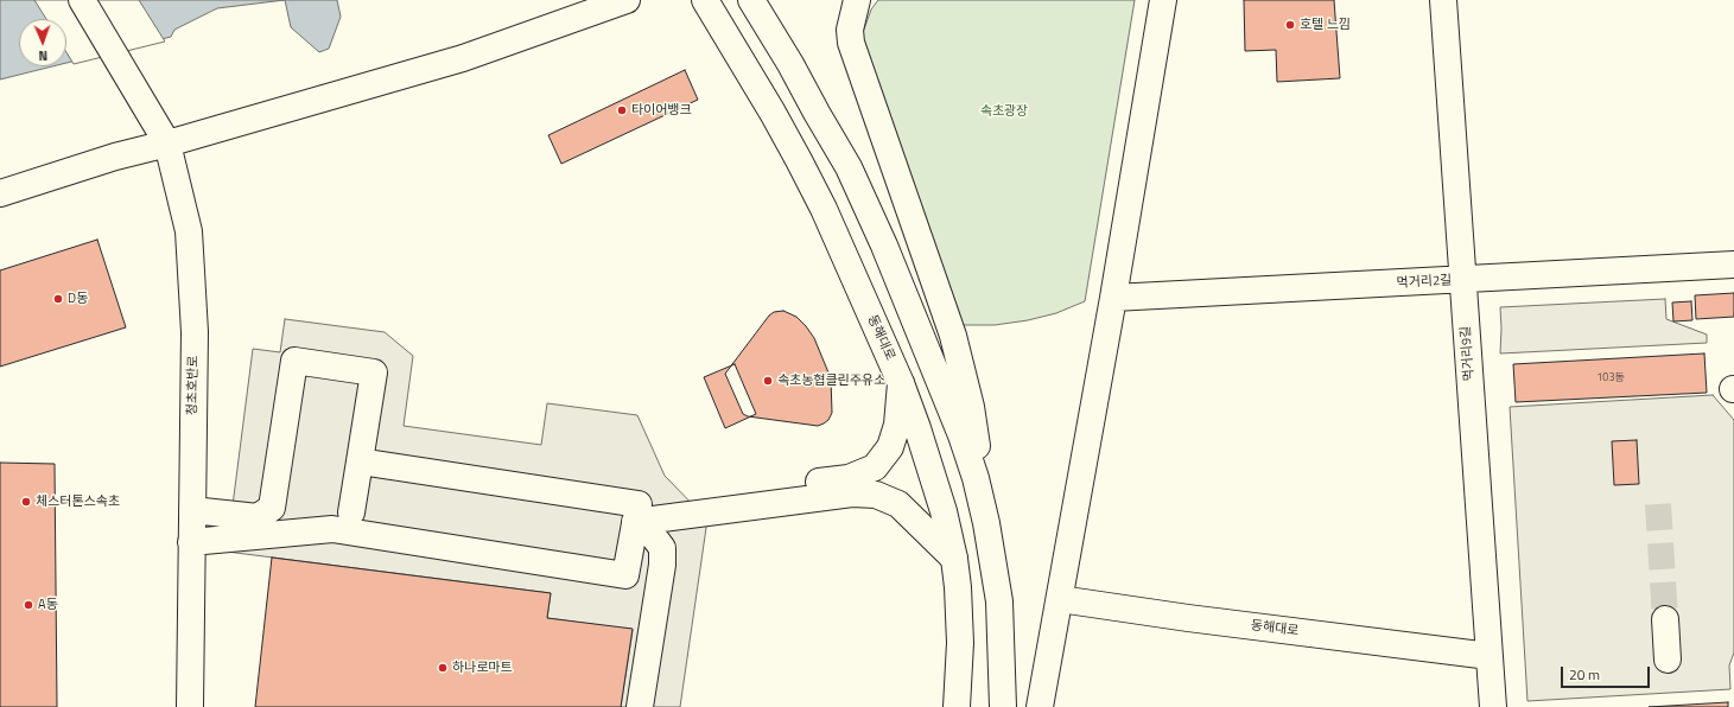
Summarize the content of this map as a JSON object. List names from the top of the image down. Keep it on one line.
{"streets":{"street":["먹거리2길","동해대로","먹거리9길","청초호반로"]},"crossings":[["먹거리2길","먹거리9길"],["동해대로","먹거리9길"]],"parks":["속초광장"],"places":["호텔 느낌","타이어뱅크","D동","속초농협클린주유소","체스터톤스속초","A동","하나로마트"],"house_numbers":["103동"],"scale_bar":"20 m","north":"bottom"}
